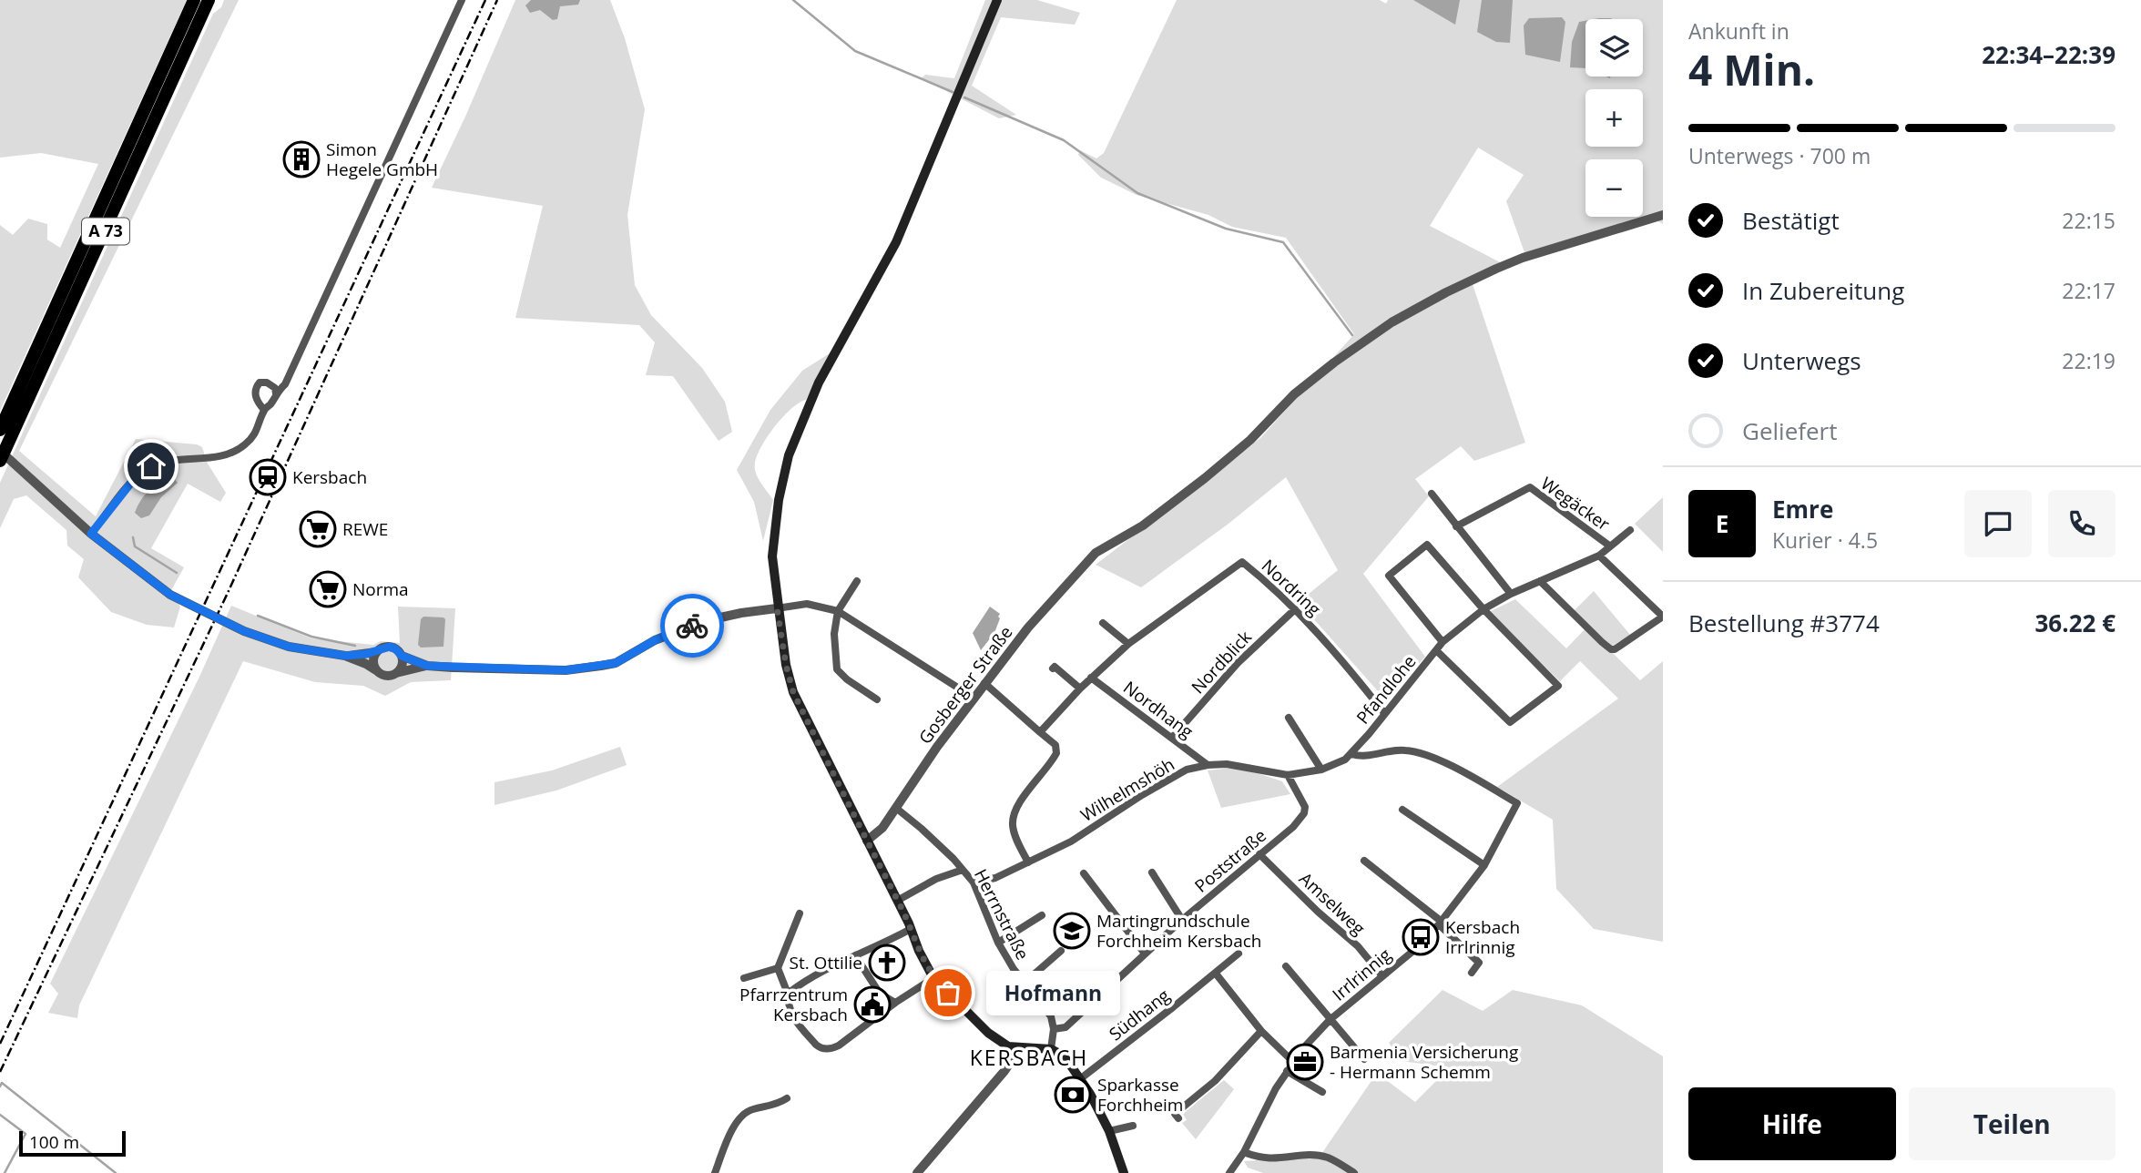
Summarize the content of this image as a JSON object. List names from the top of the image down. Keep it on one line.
{"streets":{"highway":["A 73"],"street":["Wegäcker","Nordring","Nordblick","Gosberger Straße","Pfandlohe","Nordhang","Wilhelmshöh","Poststraße","Amselweg","Herrnstraße","Irrlrinnig","Südhang"]},"crossings":[["Wegäcker","Pfandlohe"],["Nordring","Nordblick"],["Nordring","Pfandlohe"],["Nordring","Nordhang"],["Nordblick","Nordhang"],["Gosberger Straße","Herrnstraße"],["Pfandlohe","Wilhelmshöh"],["Nordhang","Wilhelmshöh"],["Wilhelmshöh","Poststraße"],["Wilhelmshöh","Herrnstraße"],["Wilhelmshöh","Irrlrinnig"],["Poststraße","Amselweg"],["Poststraße","Herrnstraße"],["Amselweg","Irrlrinnig"]],"districts":["KERSBACH"],"places":{"building":["Simon Hegele GmbH"],"station":["Kersbach"],"supermarket":["REWE","Norma"],"school or university":["Martingrundschule Forchheim Kersbach"],"bus stop":["Kersbach Irrlrinnig"],"church":["St. Ottilie"],"other":["Hofmann"],"public building":["Pfarrzentrum Kersbach"],"office":["Barmenia Versicherung - Hermann Schemm"],"bank":["Sparkasse Forchheim"]},"scale_bar":"100 m","page":{"heading":["4 Min.","Ankunft in","22:34–22:39"],"panel":["Emre","Kurier · 4.5","Bestellung #3774","36.22 €"],"map_buttons":["+","−"],"bar":"Unterwegs · 700 m","list":[["Bestätigt","22:15"],["In Zubereitung","22:17"],["Unterwegs","22:19"],"Geliefert"],"round":"E","bubble":"Hofmann","buttons":["Hilfe","Teilen"],"scale":"100 m"}}
